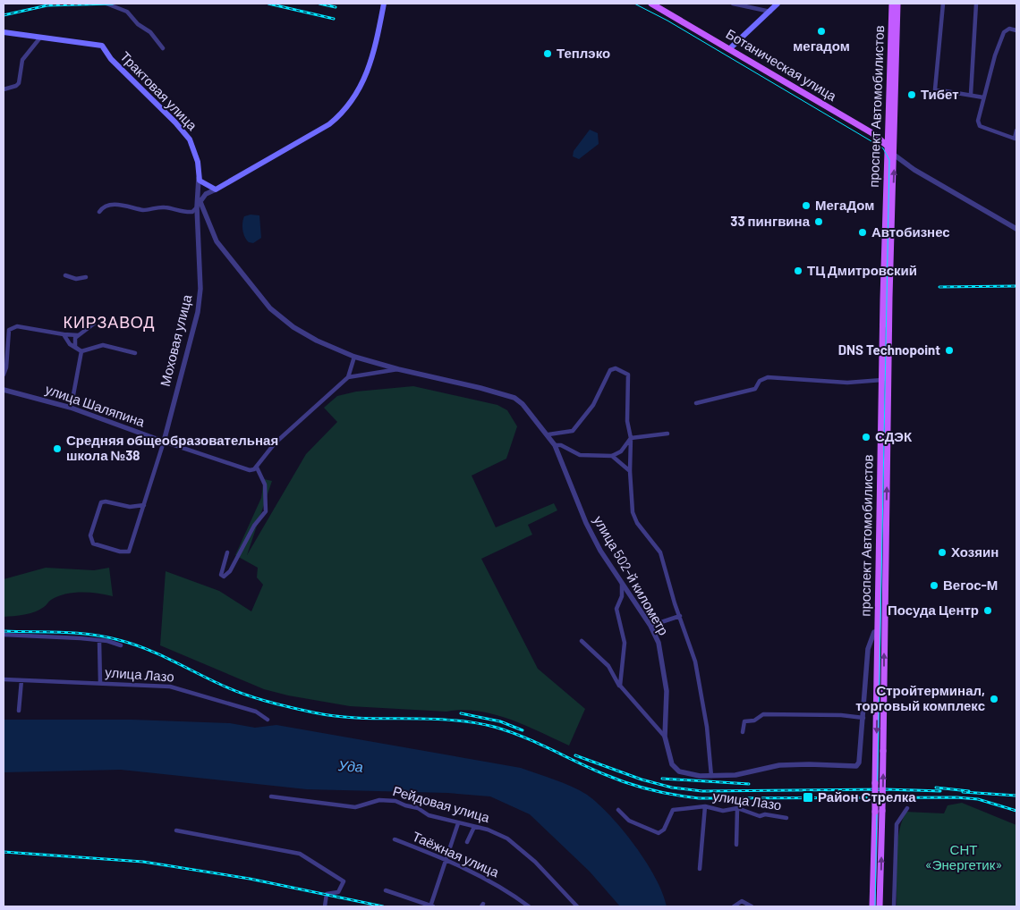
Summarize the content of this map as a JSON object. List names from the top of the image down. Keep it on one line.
{"streets":{"main road":["Ботаническая улица","Трактовая улица","проспект Автомобилистов"],"street":["Моховая улица","улица Шаляпина","улица 502-й километр","улица Лазо","Рейдовая улица","Таёжная улица"]},"crossings":[["Ботаническая улица","проспект Автомобилистов"],["Трактовая улица","Моховая улица"],["проспект Автомобилистов","улица 502-й километр"],["Моховая улица","улица Шаляпина"]],"districts":["КИРЗАВОД"],"water":["Уда"],"parks":["СНТ «Энергетик»"],"places":{"other":["мегадом","Теплэко","Тибет","МегаДом","33 пингвина","Автобизнес","ТЦ Дмитровский","DNS Technopoint","СДЭК","Средняя общеобразовательная школа №38","Хозяин","Вегос-М","Посуда Центр","Стройтерминал, торговый комплекс"],"transit":["Район Стрелка"]}}
